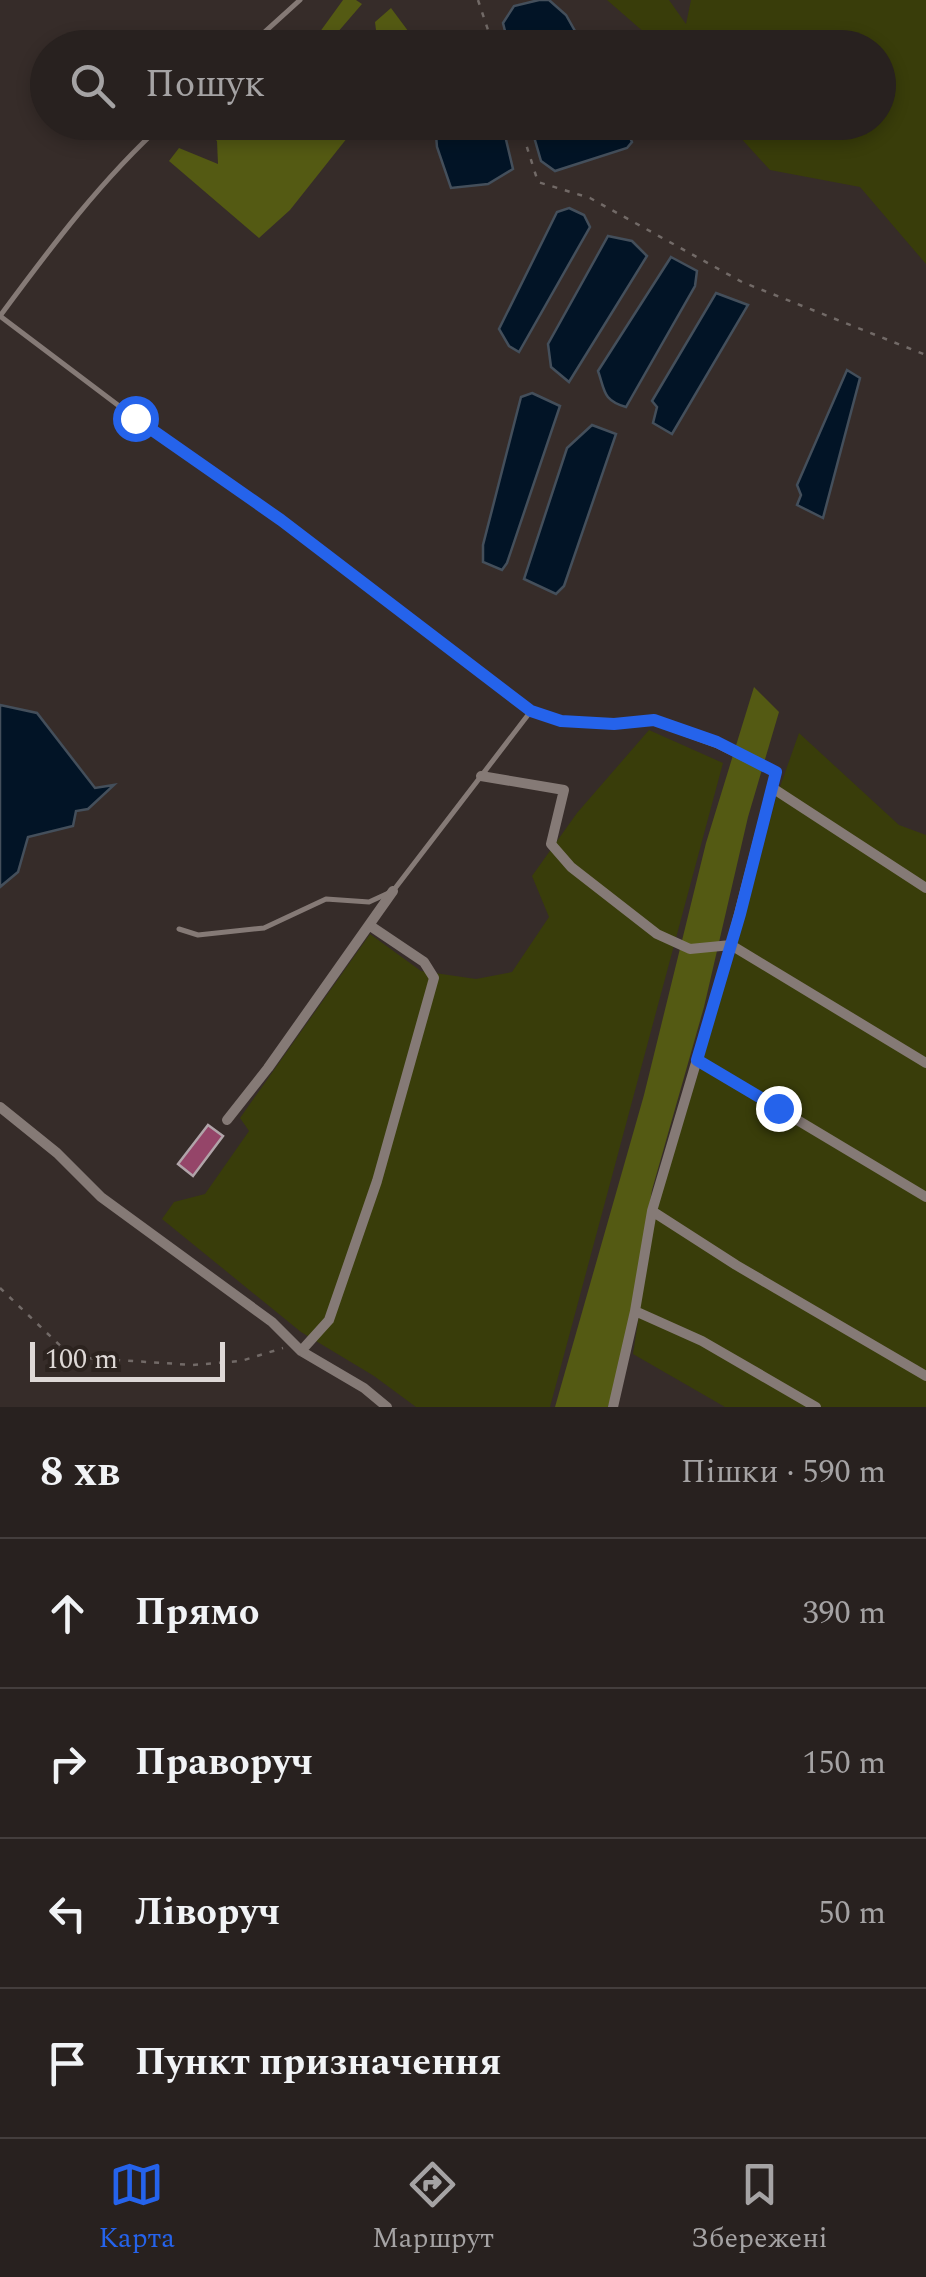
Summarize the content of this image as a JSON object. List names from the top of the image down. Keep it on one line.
{"scale_bar":"100 m","page":{"search":"Пошук","scale":"100 m","heading":["8 хв","Пішки · 590 m"],"list":[["Прямо","390 m"],["Праворуч","150 m"],["Ліворуч","50 m"],"Пункт призначення"],"nav":["Карта","Маршрут","Збережені"]}}
